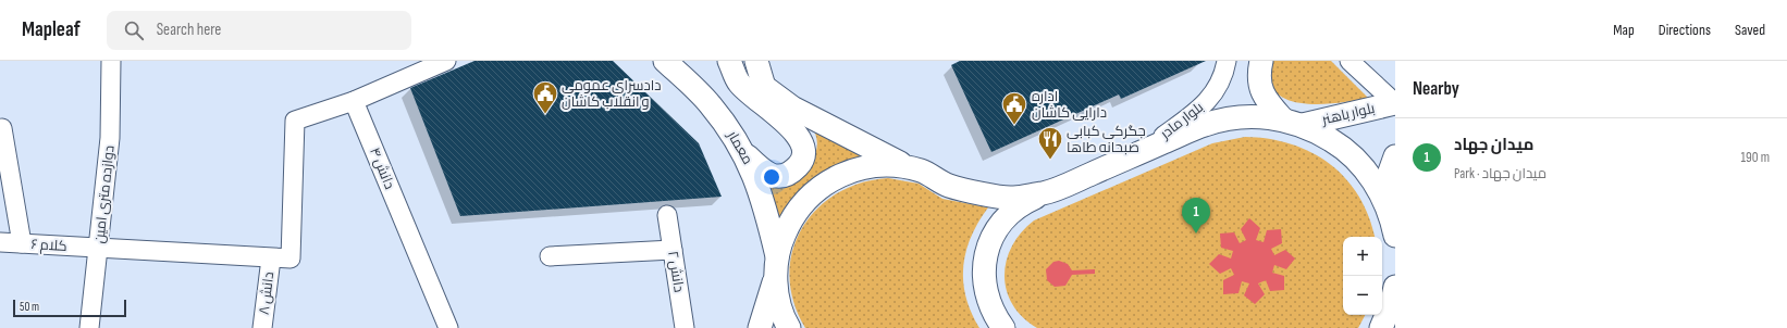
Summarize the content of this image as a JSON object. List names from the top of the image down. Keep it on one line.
{"streets":{"main road":["بلوار باهنر","معمار"],"street":["بلوار مادر","دانش ۴","دوازده متری امین","کلام ۶","دانش ۲","دانش ۸"]},"crossings":[["دانش ۴","کلام ۶"],["دوازده متری امین","کلام ۶"],["کلام ۶","دانش ۸"]],"places":{"public building":["دادسرای عمومی و انقلاب کاشان","اداره دارایی کاشان"],"restaurant":["جگرکی کبابی صبحانه طاها"]},"scale_bar":"50 m","page":{"header":"Mapleaf","search":"Search here","nav":["Map","Directions","Saved"],"heading":"Nearby","list":[{"mark":"1","name":"میدان جهاد","note":"Park · میدان جهاد","value":"190 m"}],"pins":"1","map_buttons":["+","−"],"scale":"50 m"}}
